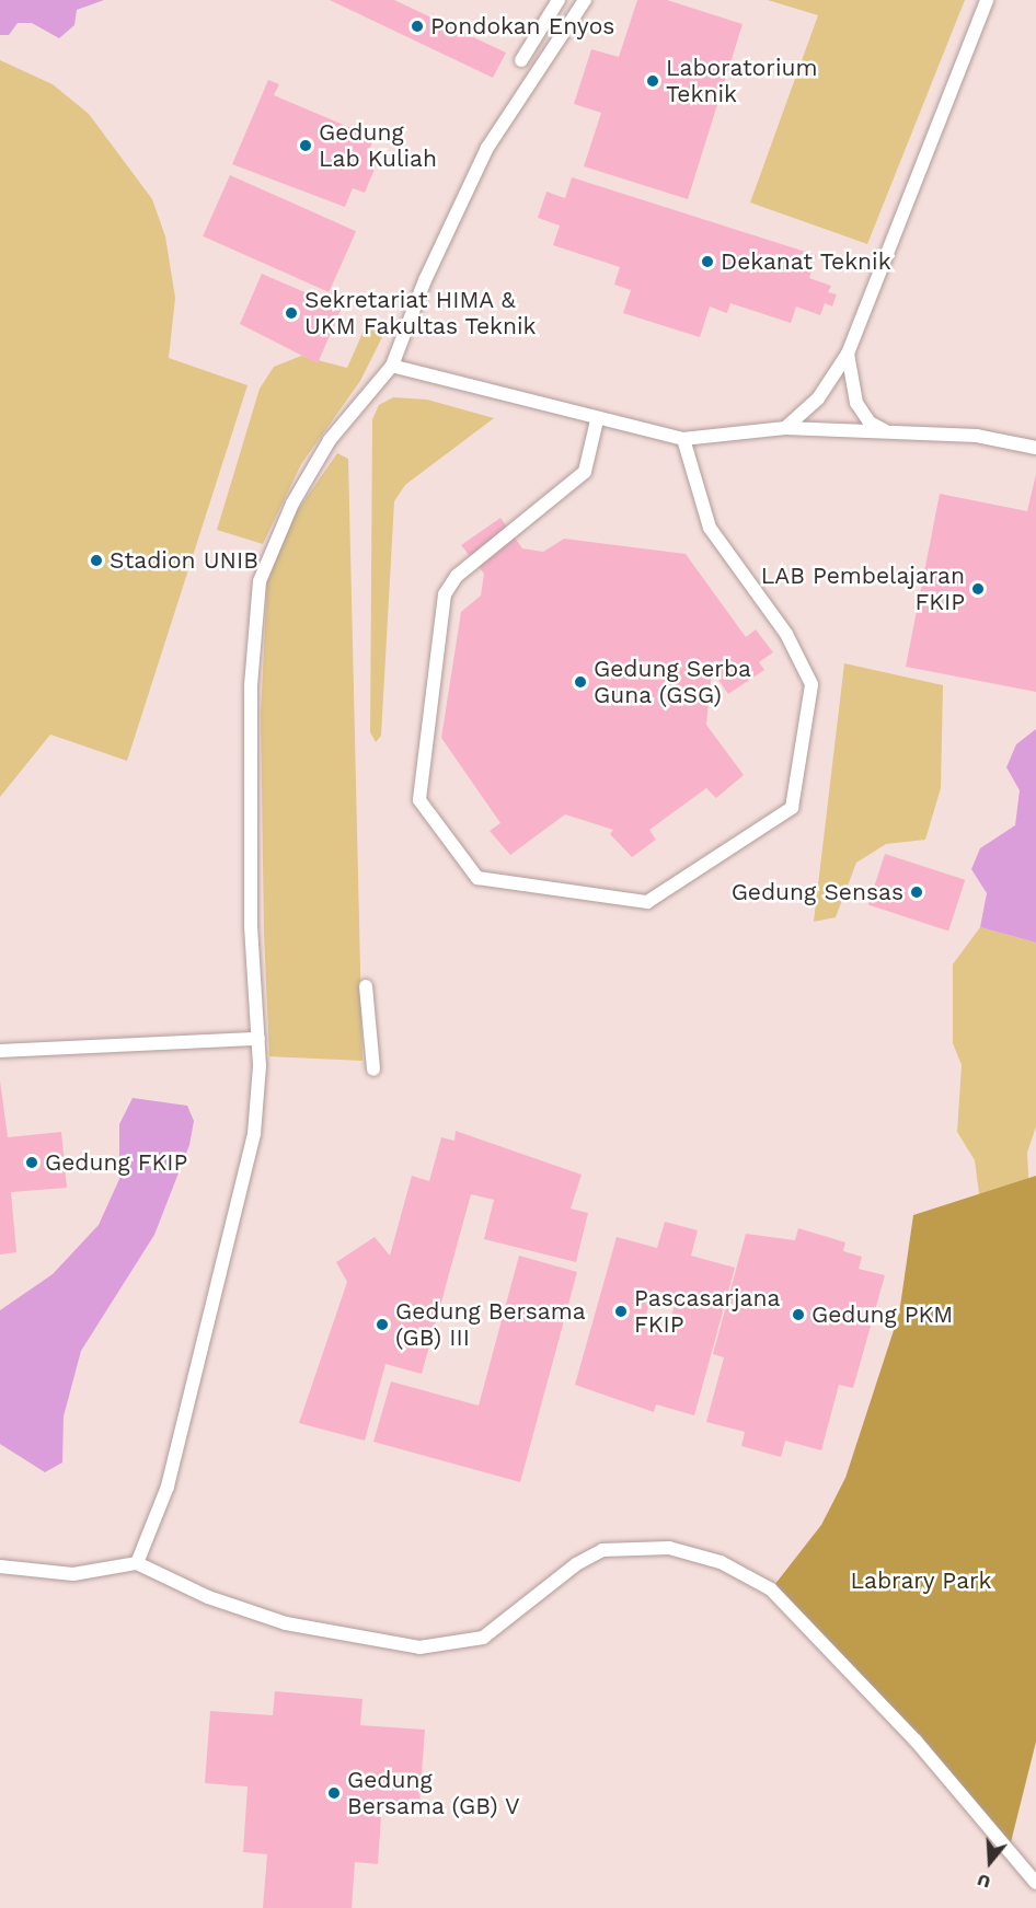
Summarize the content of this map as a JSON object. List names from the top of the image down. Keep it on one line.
{"parks":["Labrary Park"],"places":["Pondokan Enyos","Laboratorium Teknik","Gedung Lab Kuliah","Dekanat Teknik","Sekretariat HIMA & UKM Fakultas Teknik","Stadion UNIB","LAB Pembelajaran FKIP","Gedung Serba Guna (GSG)","Gedung Sensas","Gedung FKIP","Pascasarjana FKIP","Gedung PKM","Gedung Bersama (GB) III","Gedung Bersama (GB) V"],"north":"bottom"}
